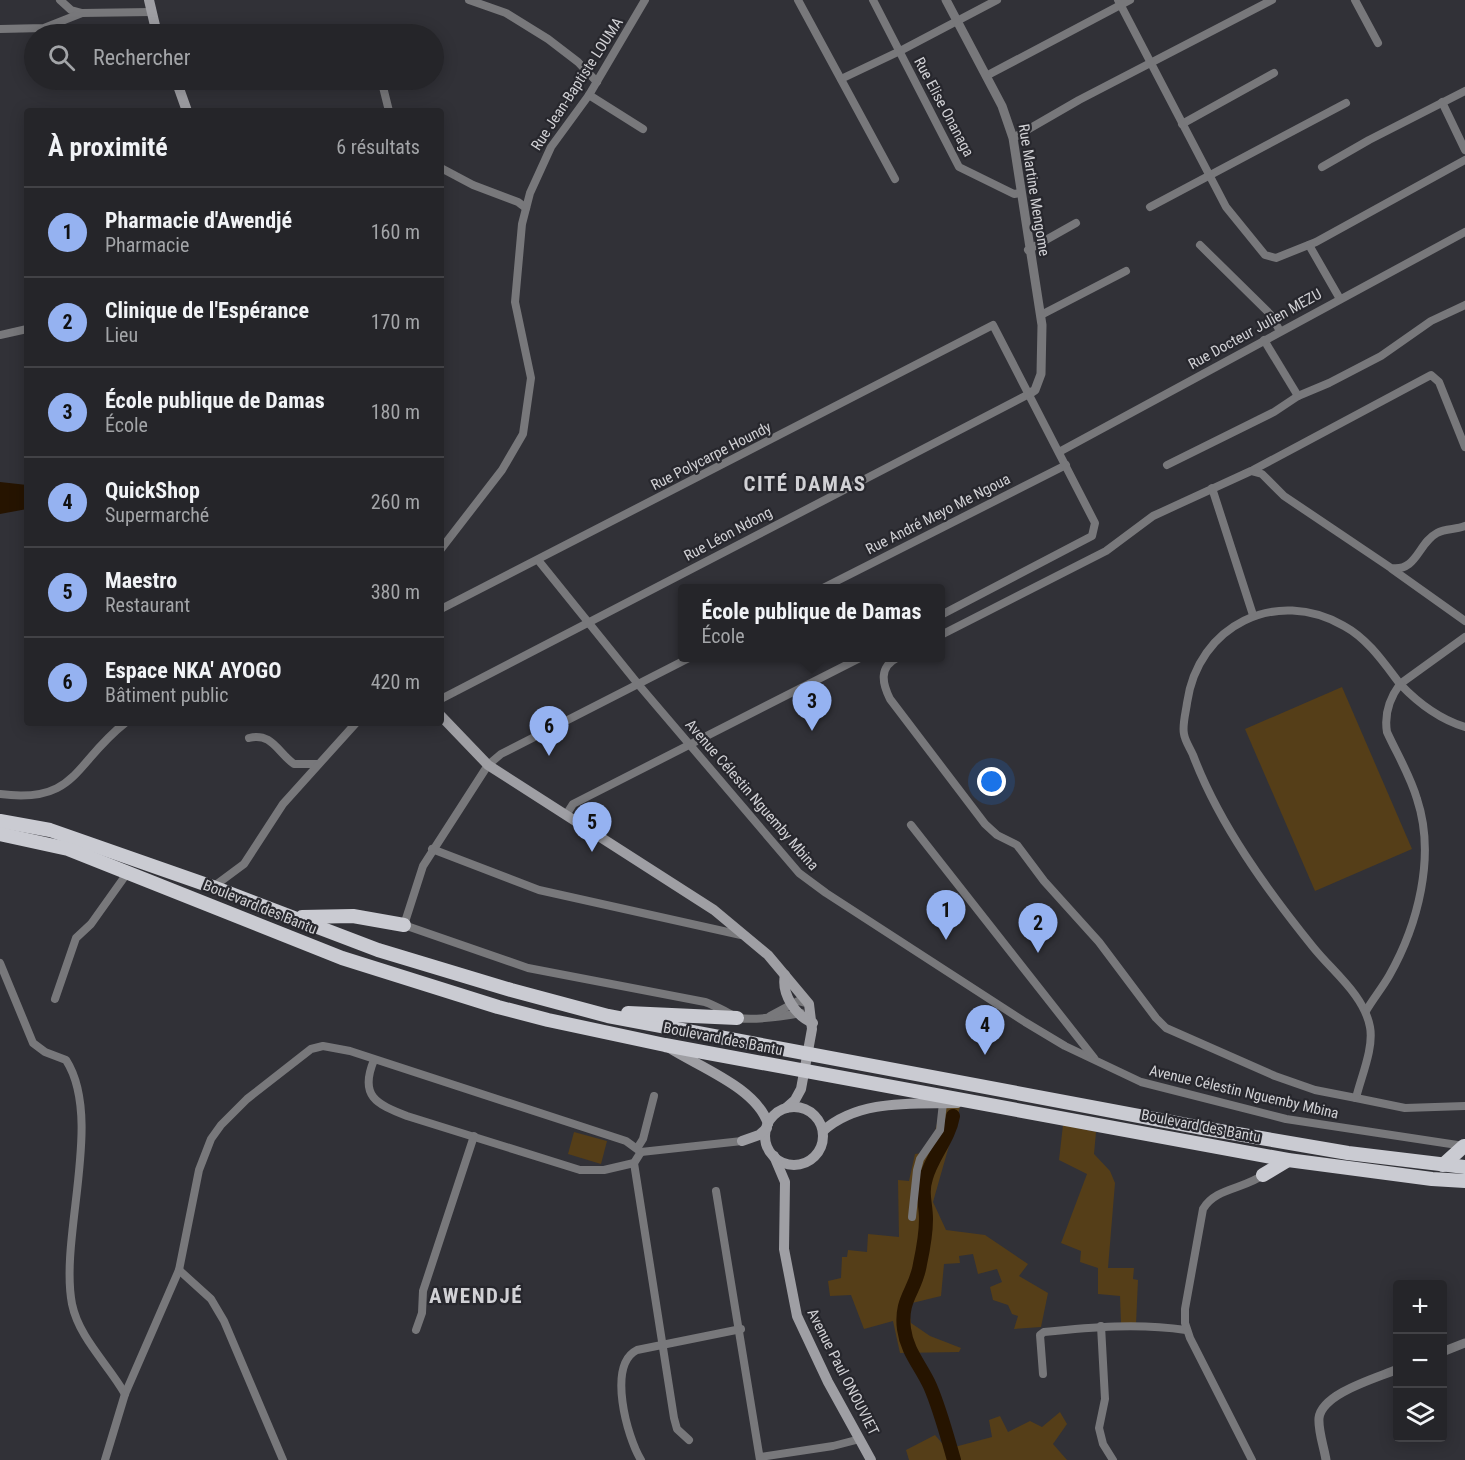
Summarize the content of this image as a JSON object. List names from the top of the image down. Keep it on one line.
{"streets":{"highway":["Boulevard des Bantu"],"main road":["Avenue Paul ONOUVIET"],"street":["Rue Jean-Baptiste LOUMA","Rue Elise Onanaga","Rue Martine Mengome","Rue Docteur Julien MEZU","Rue Polycarpe Houndy","Rue André Meyo Me Ngoua","Rue Léon Ndong","Avenue Célestin Nguemby Mbina"]},"crossings":[["Rue Elise Onanaga","Rue Martine Mengome"],["Rue Martine Mengome","Rue Polycarpe Houndy"],["Rue Martine Mengome","Rue Léon Ndong"],["Rue Polycarpe Houndy","Rue Léon Ndong"],["Rue Polycarpe Houndy","Avenue Célestin Nguemby Mbina"],["Rue Léon Ndong","Avenue Célestin Nguemby Mbina"]],"districts":["CITÉ DAMAS","AWENDJÉ"],"page":{"search":"Rechercher","heading":["À proximité","6 résultats"],"list":[{"mark":"1","name":"Pharmacie d'Awendjé","note":"Pharmacie","value":"160 m"},{"mark":"2","name":"Clinique de l'Espérance","note":"Lieu","value":"170 m"},{"mark":"3","name":"École publique de Damas","note":"École","value":"180 m"},{"mark":"4","name":"QuickShop","note":"Supermarché","value":"260 m"},{"mark":"5","name":"Maestro","note":"Restaurant","value":"380 m"},{"mark":"6","name":"Espace NKA' AYOGO","note":"Bâtiment public","value":"420 m"}],"popup":["École publique de Damas","École"],"pins":["3","6","5","1","2","4"],"map_buttons":["+","−"]}}
